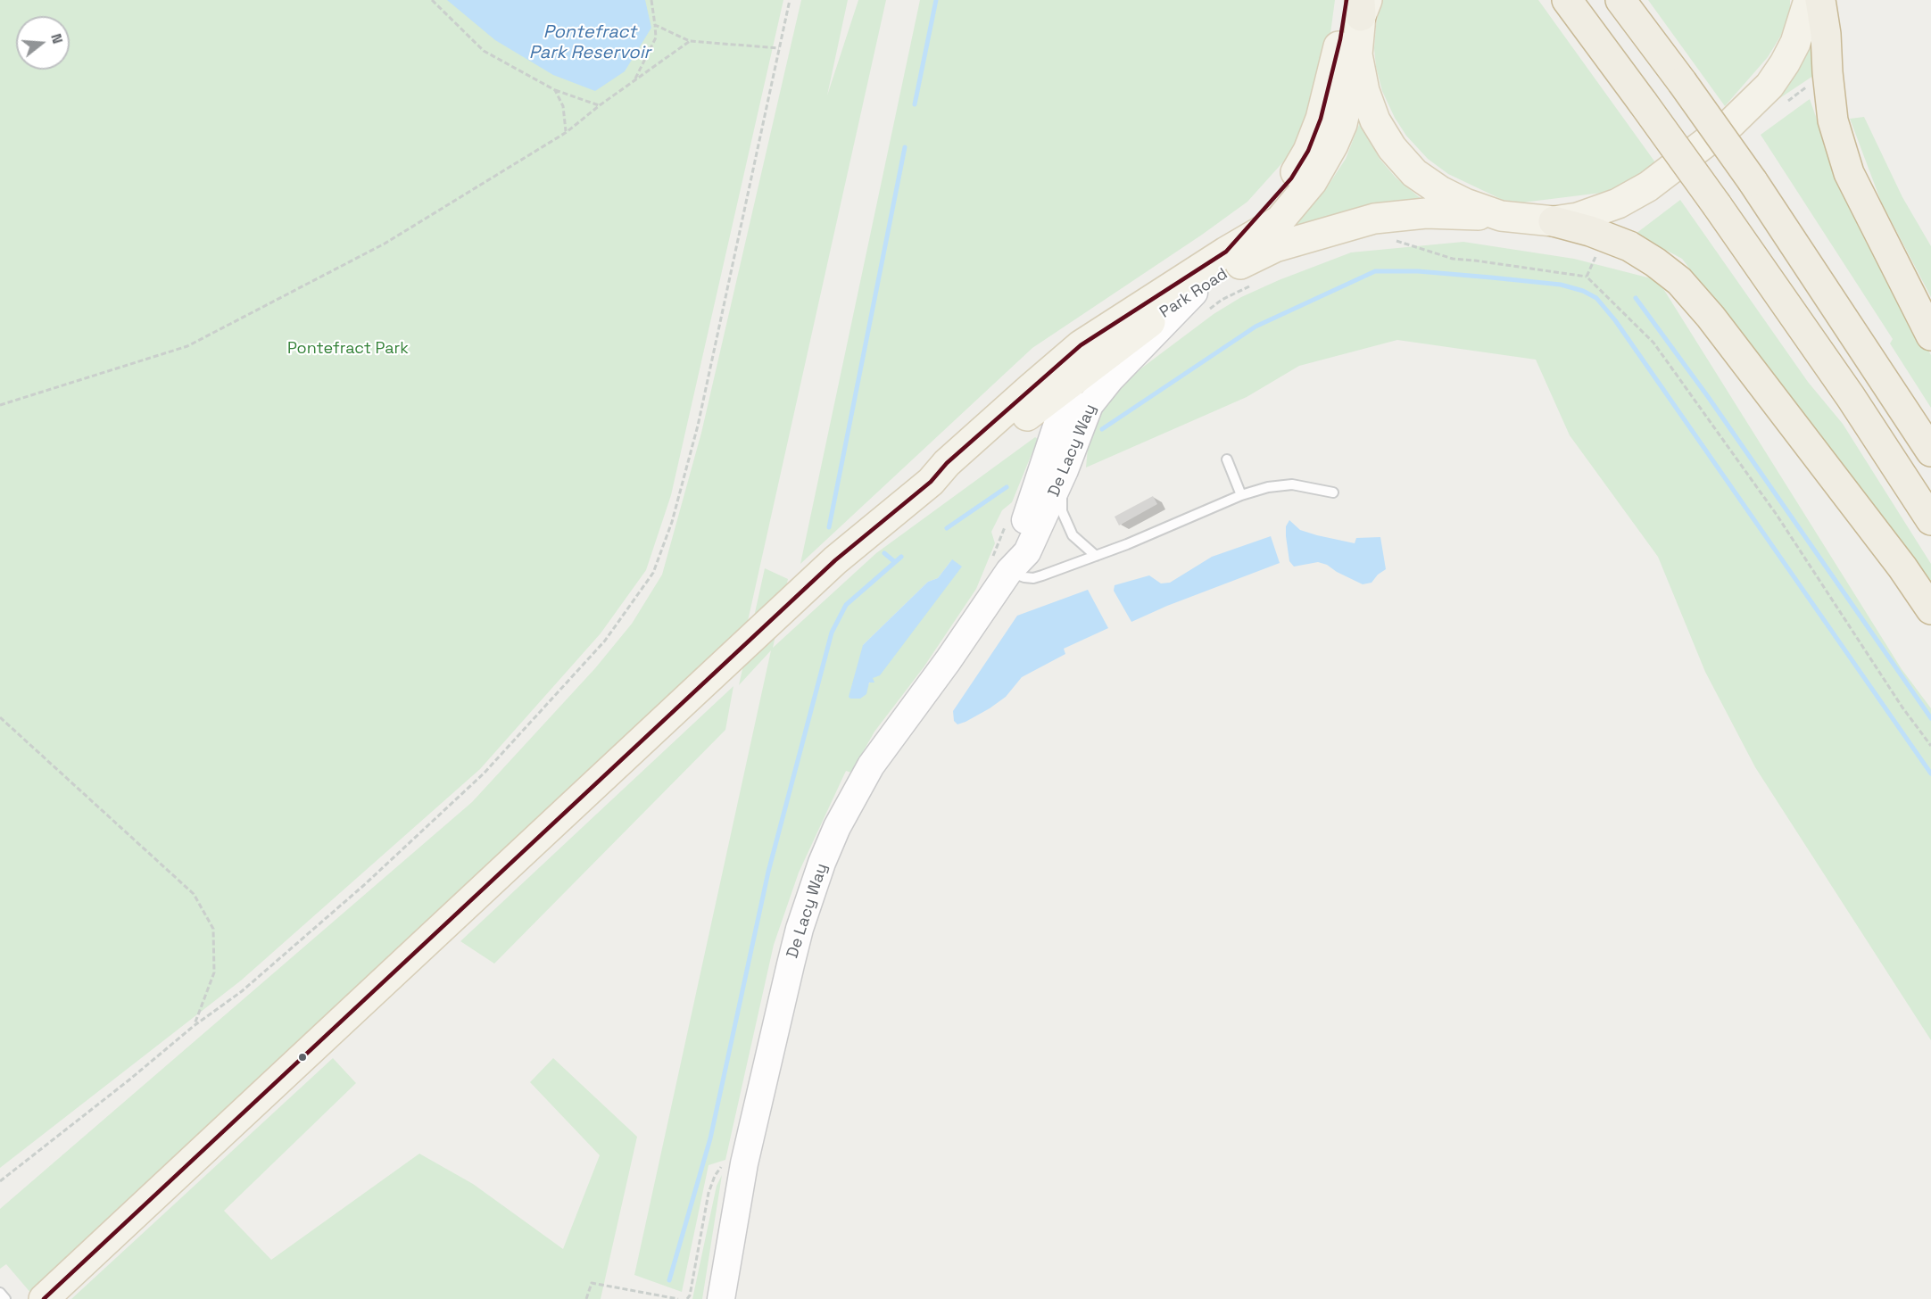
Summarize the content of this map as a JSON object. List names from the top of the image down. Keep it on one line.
{"streets":{"main road":["Park Road"],"street":["De Lacy Way"]},"crossings":[["Park Road","De Lacy Way"]],"water":["Pontefract Park Reservoir"],"parks":["Pontefract Park"],"north":"right"}
